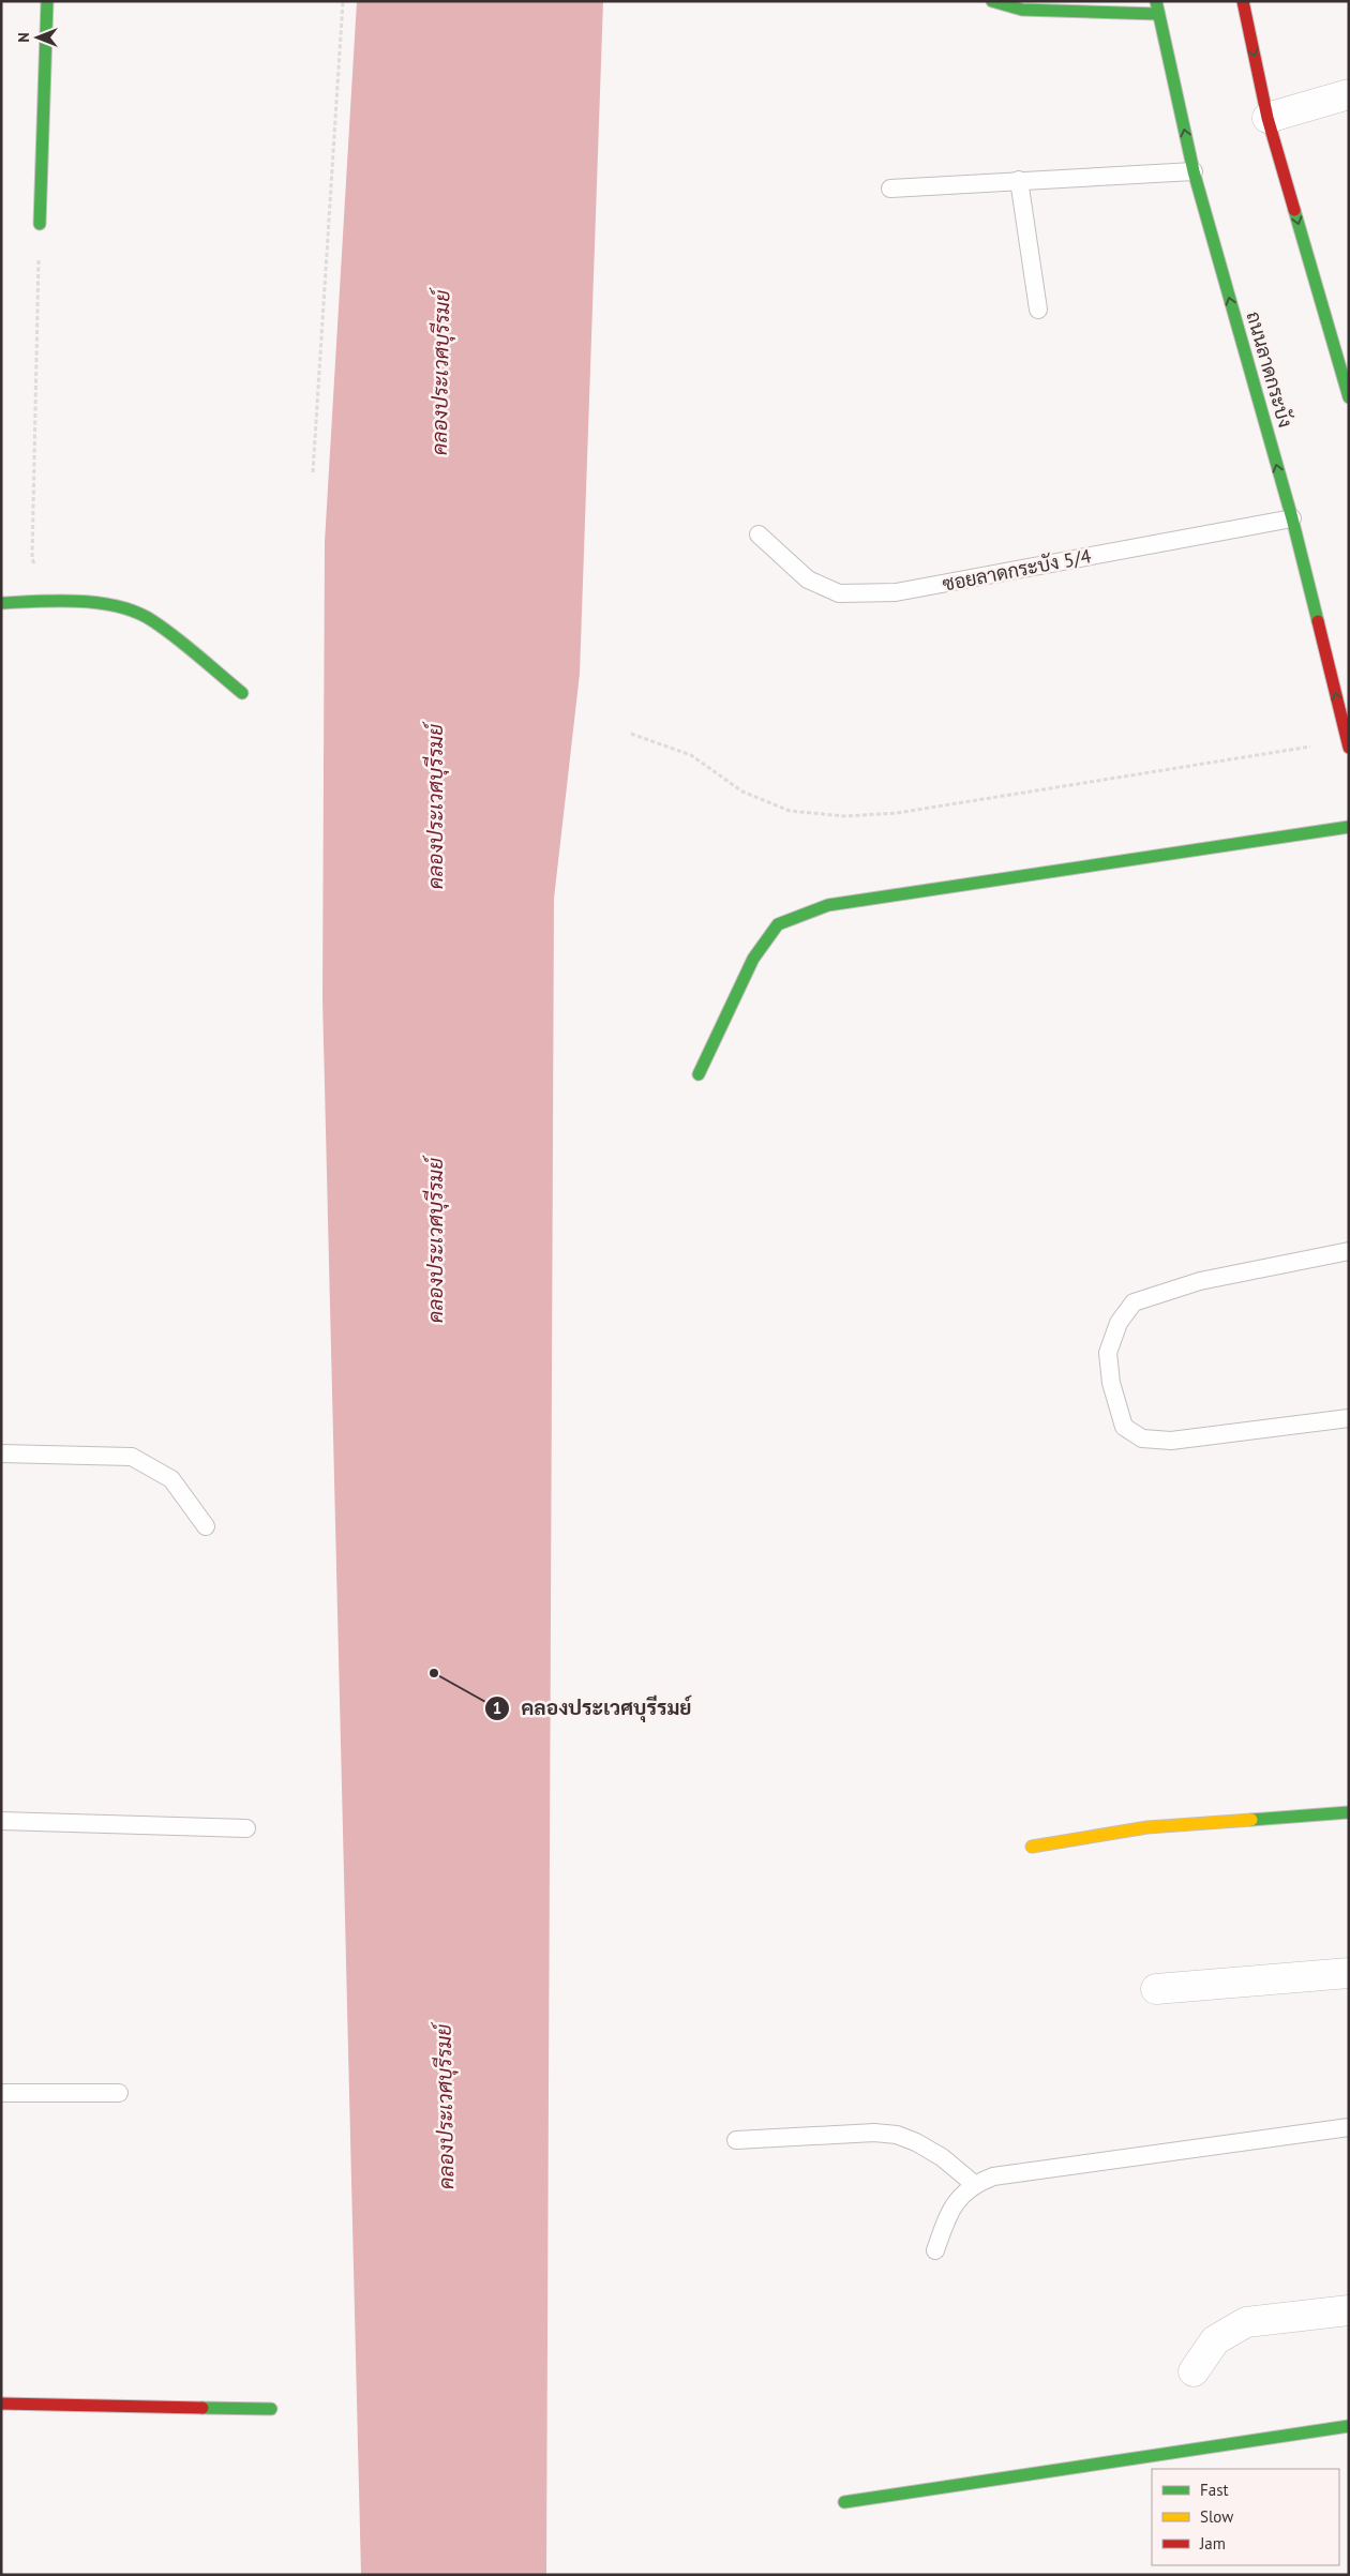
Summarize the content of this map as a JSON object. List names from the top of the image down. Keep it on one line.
{"streets":{"street":["ถนนลาดกระบัง"],"lane":["ซอยลาดกระบัง 5/4"]},"crossings":[["ถนนลาดกระบัง","ซอยลาดกระบัง 5/4"]],"water":["คลองประเวศบุรีรมย์"],"places":["คลองประเวศบุรีรมย์"],"legend":["Fast","Slow","Jam"],"north":"left"}
